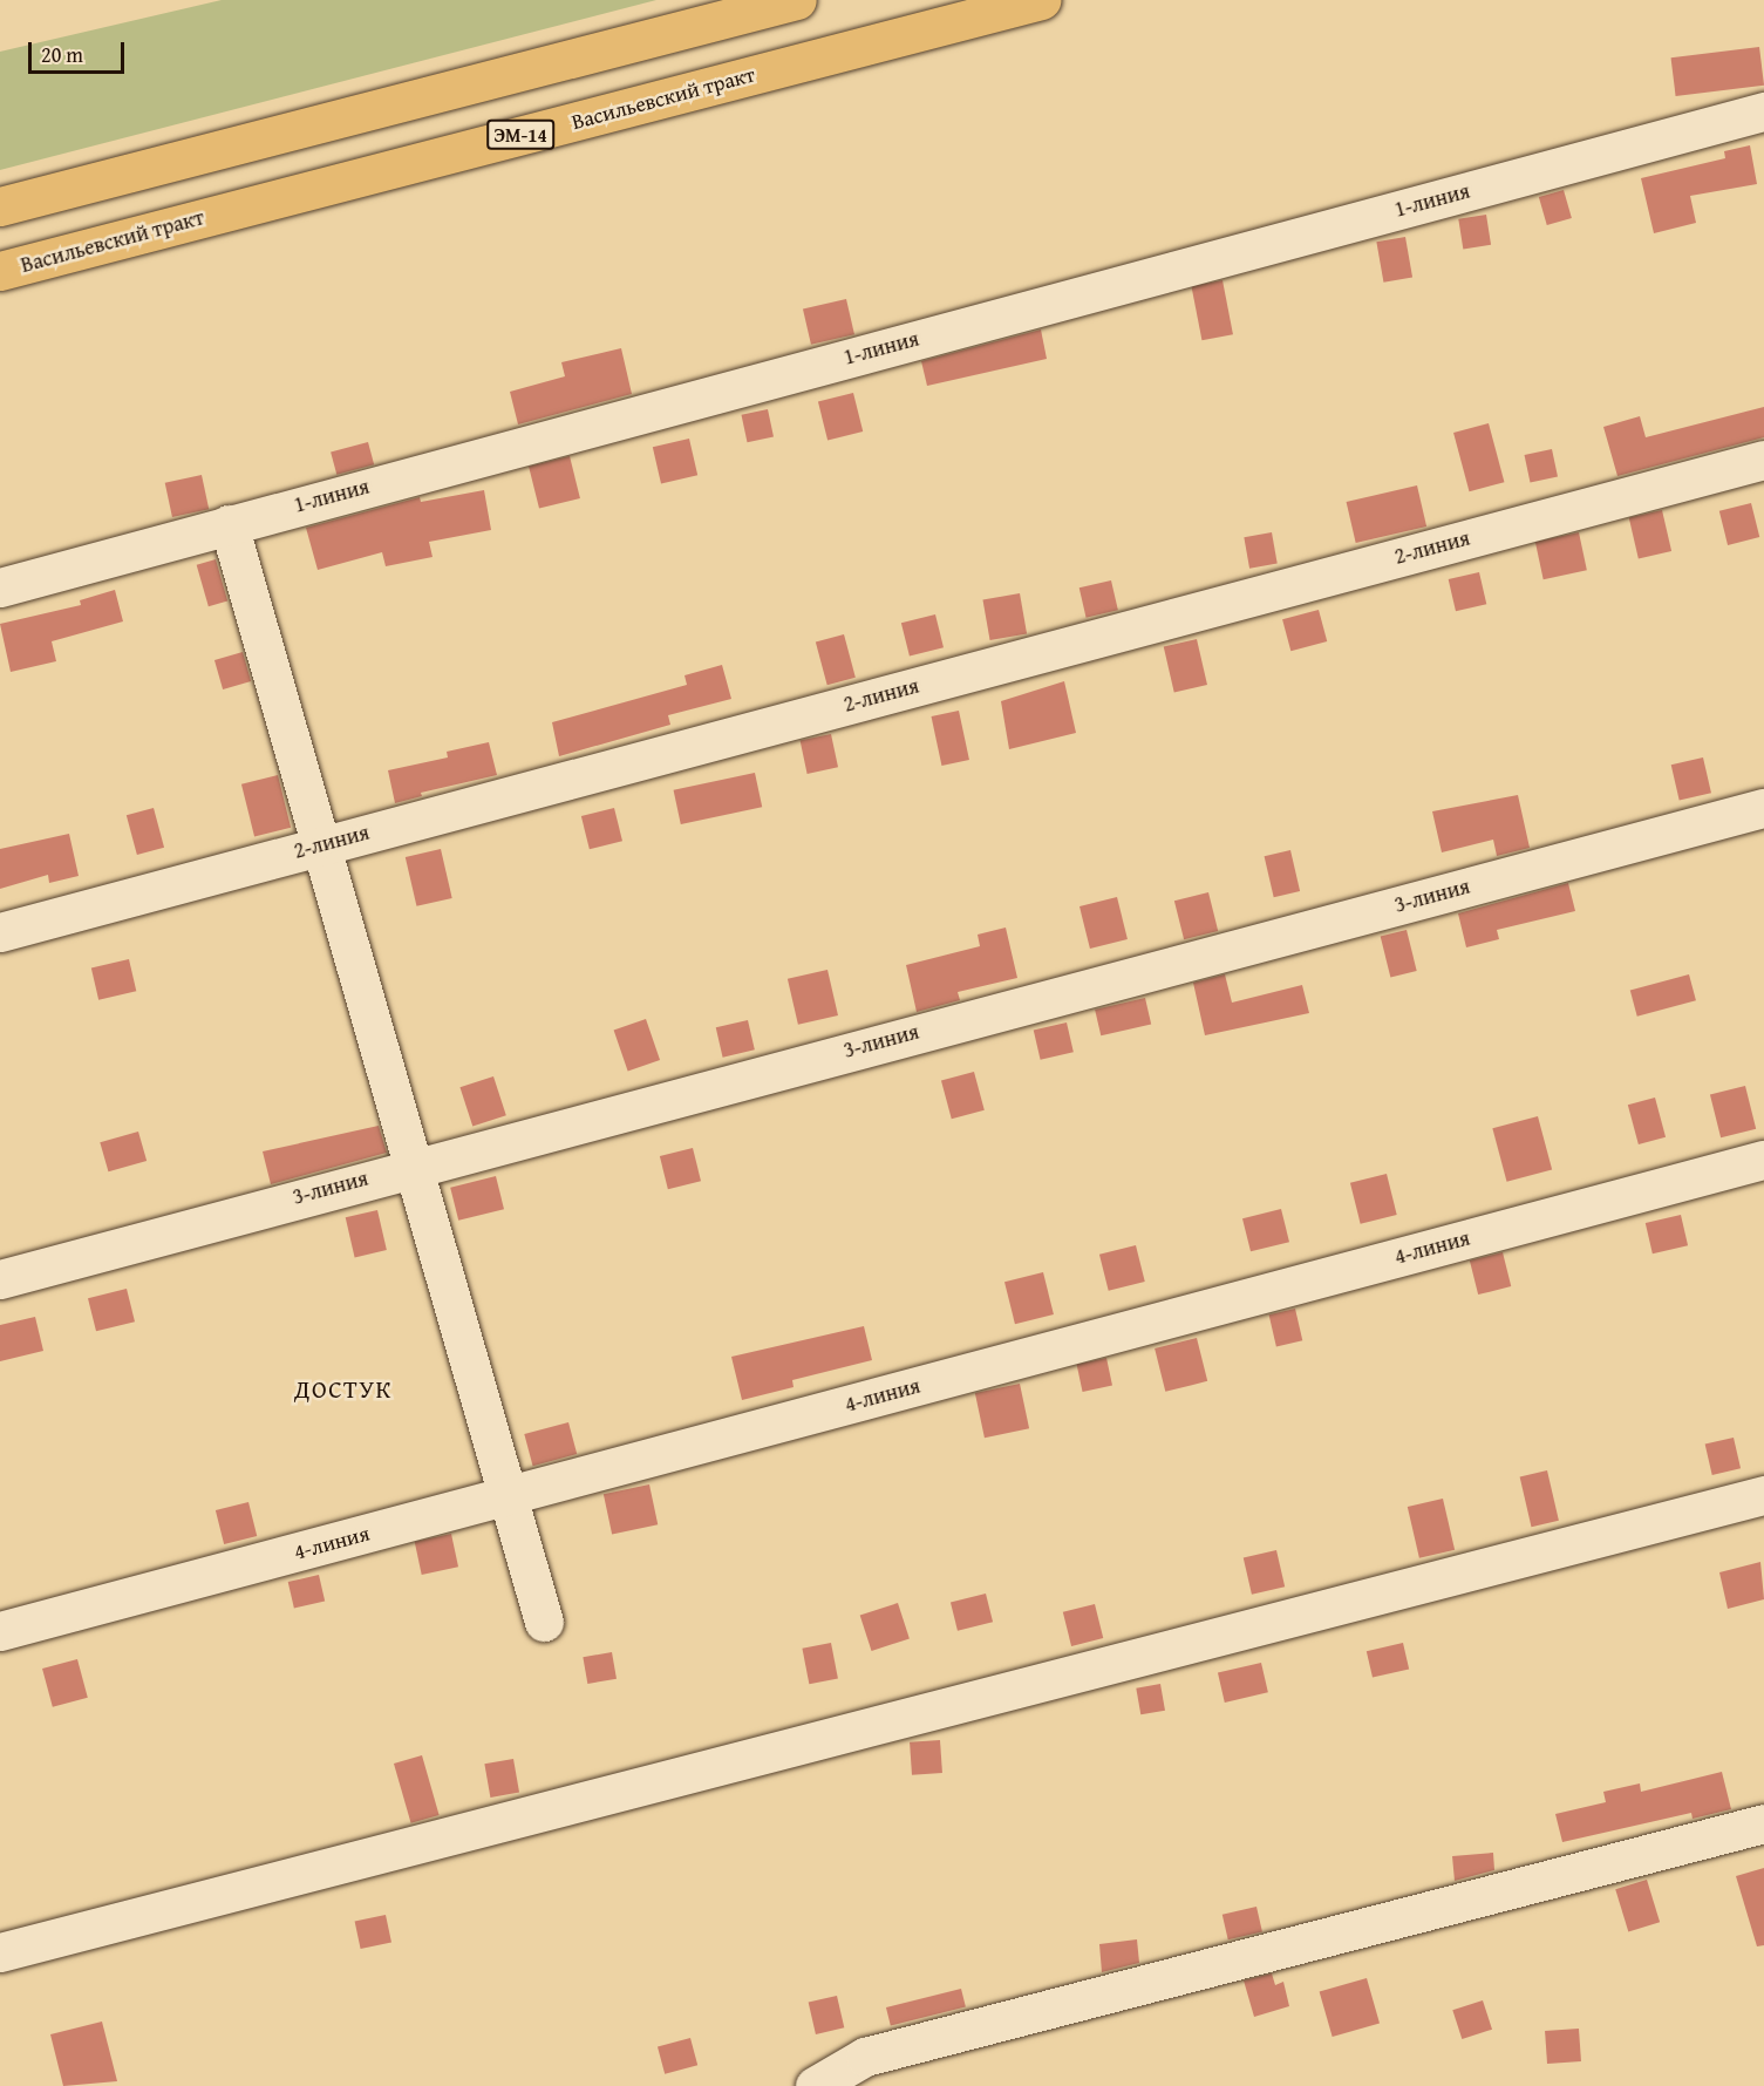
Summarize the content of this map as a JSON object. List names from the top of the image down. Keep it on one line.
{"streets":{"main road":["Васильевский тракт","ЭМ-14"],"street":["1-линия","2-линия","3-линия","4-линия"]},"districts":["ДОСТУК"],"scale_bar":"20 m"}
